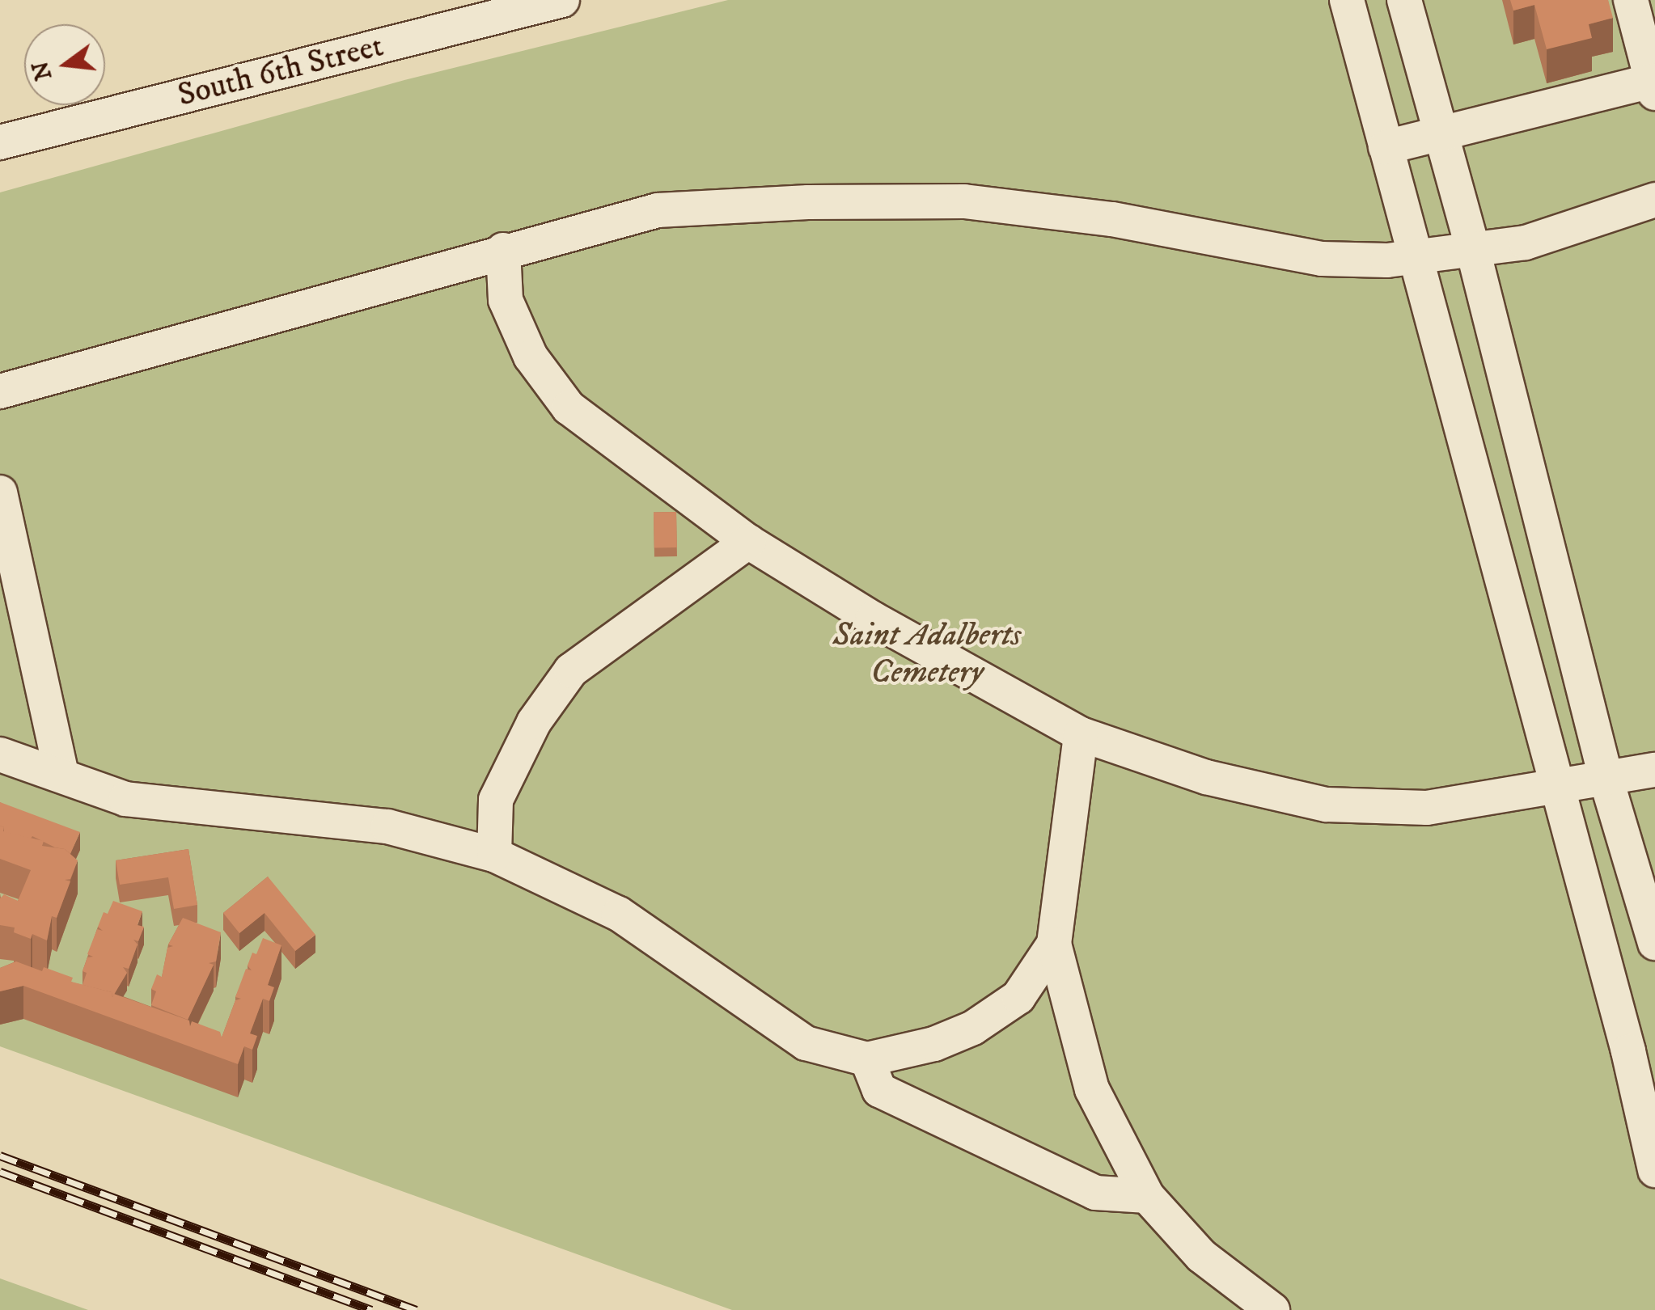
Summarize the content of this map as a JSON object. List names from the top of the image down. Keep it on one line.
{"streets":{"street":["South 6th Street"]},"parks":["Saint Adalberts Cemetery"],"north":"left"}
